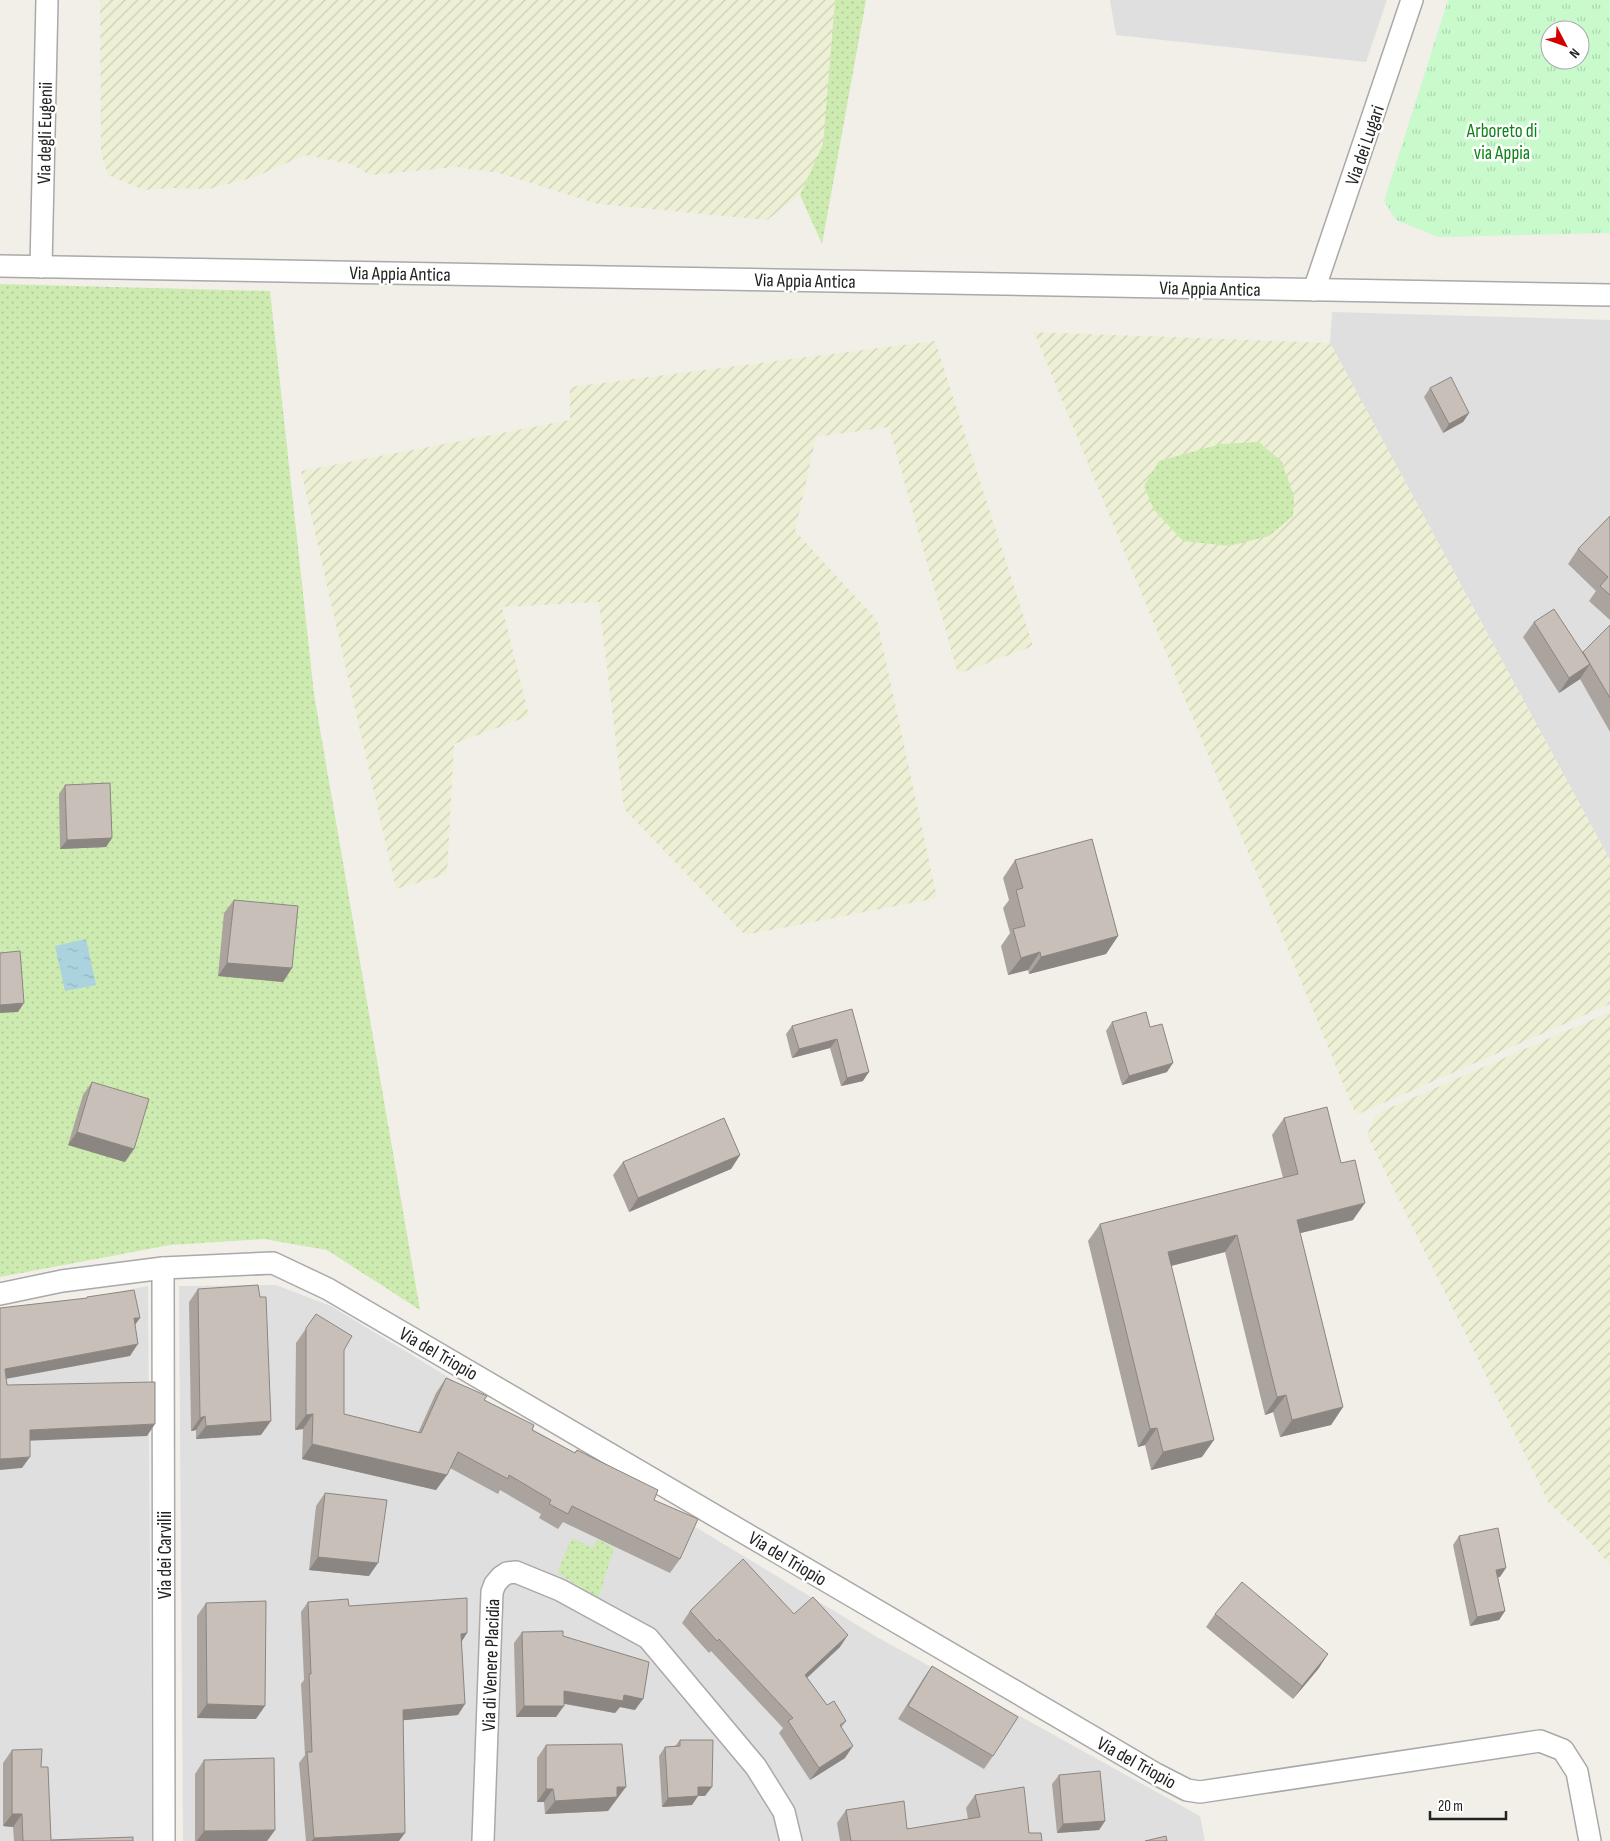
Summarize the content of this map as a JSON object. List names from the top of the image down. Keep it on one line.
{"streets":{"street":["Via degli Eugenii","Via dei Lugari","Via Appia Antica","Via del Triopio","Via dei Carvilii","Via di Venere Placidia"]},"crossings":[["Via degli Eugenii","Via Appia Antica"],["Via dei Lugari","Via Appia Antica"],["Via del Triopio","Via dei Carvilii"]],"parks":["Arboreto di via Appia"],"scale_bar":"20 m","north":"bottom right"}
